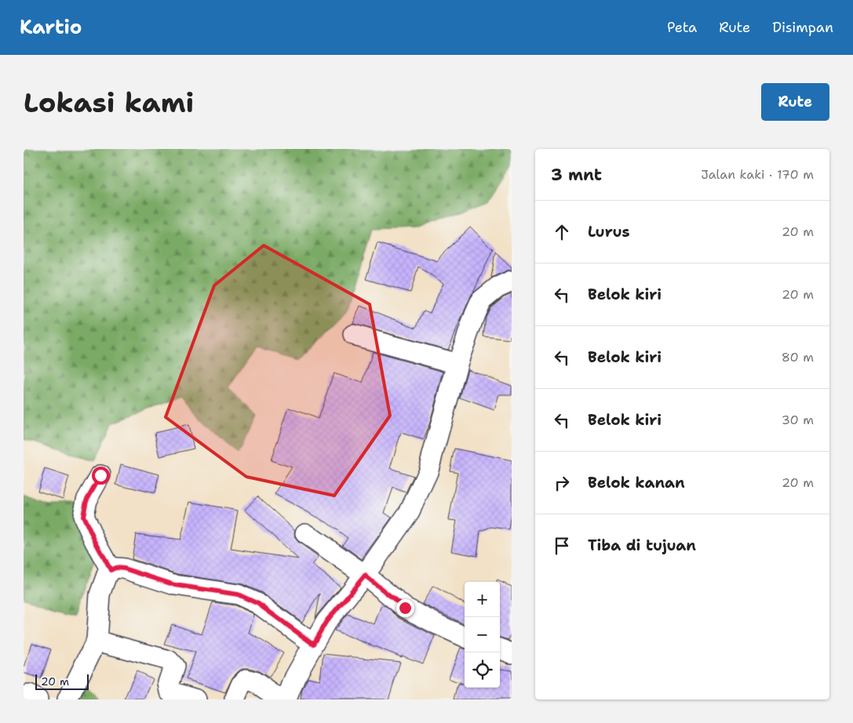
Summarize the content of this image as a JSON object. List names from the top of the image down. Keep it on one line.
{"scale_bar":"20 m","page":{"header":"Kartio","nav":["Peta","Rute","Disimpan"],"buttons":"Rute","title":"Lokasi kami","heading":["3 mnt","Jalan kaki · 170 m"],"list":[["Lurus","20 m"],["Belok kiri","20 m"],["Belok kiri","80 m"],["Belok kiri","30 m"],["Belok kanan","20 m"],"Tiba di tujuan"],"map_buttons":["+","−"],"scale":"20 m"}}
